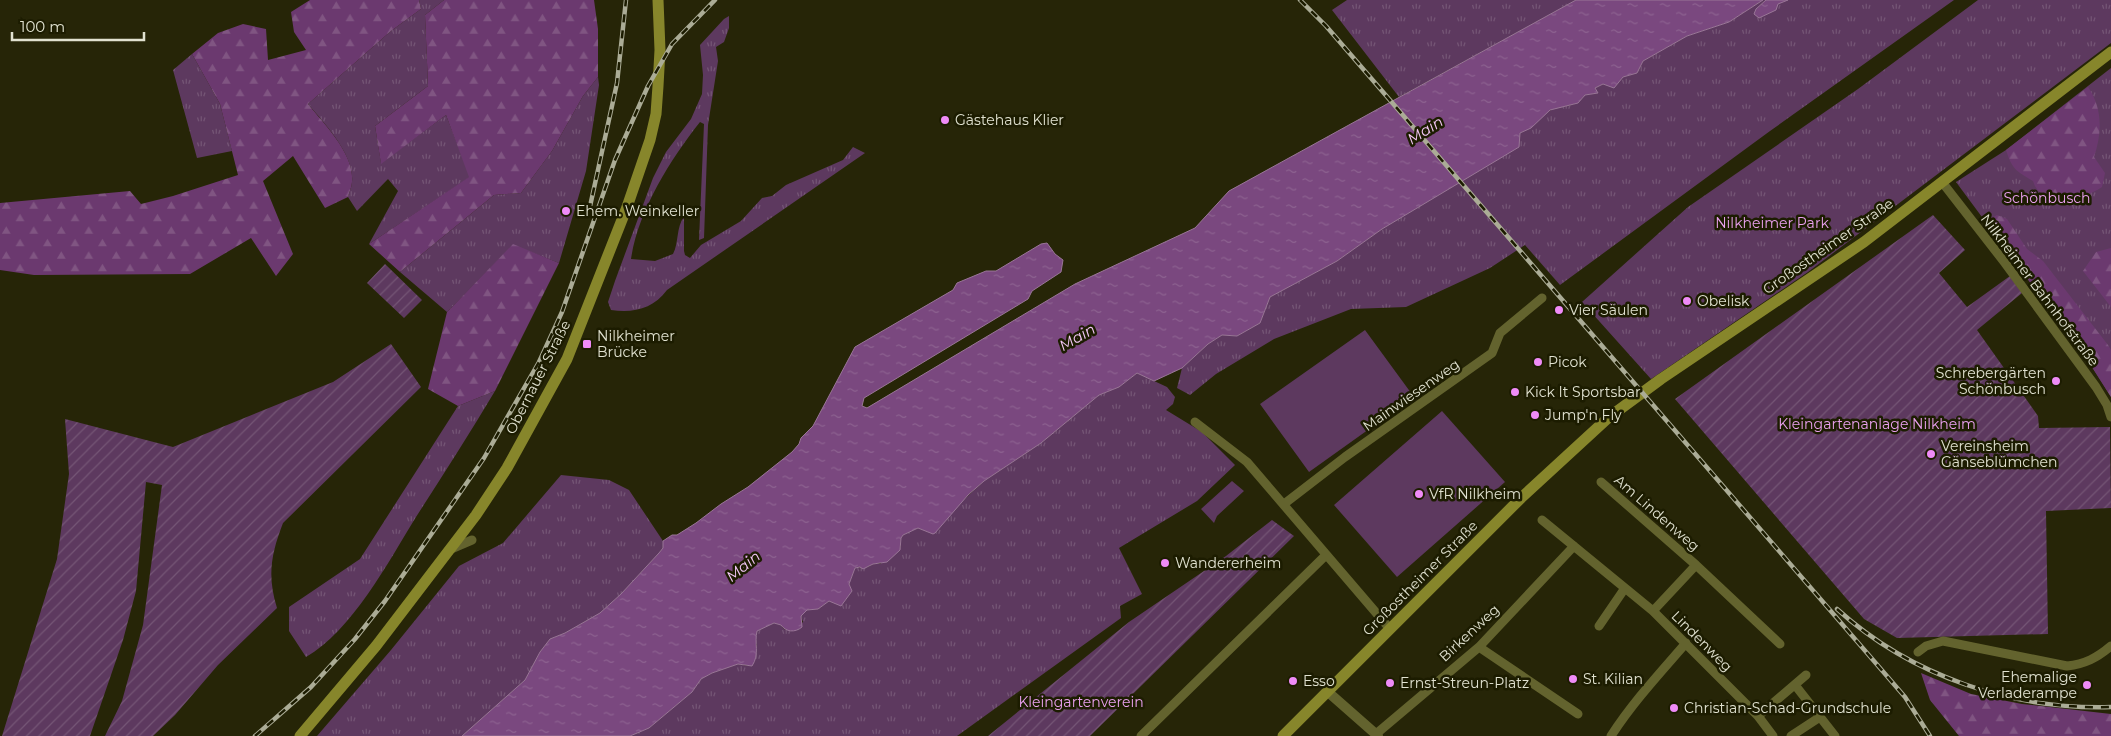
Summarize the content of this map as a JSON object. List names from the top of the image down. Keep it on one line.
{"streets":{"main road":["Großostheimer Straße","Obernauer Straße"],"street":["Nilkheimer Bahnhofstraße","Mainwiesenweg","Am Lindenweg","Birkenweg","Lindenweg"]},"crossings":[["Großostheimer Straße","Nilkheimer Bahnhofstraße"],["Am Lindenweg","Lindenweg"],["Birkenweg","Lindenweg"]],"water":["Main"],"parks":["Schönbusch","Nilkheimer Park","Kleingartenanlage Nilkheim","Kleingartenverein"],"places":{"other":["Gästehaus Klier","Ehem. Weinkeller","Obelisk","Vier Säulen","Picok","Schrebergärten Schönbusch","Kick It Sportsbar","Jump'n Fly","Vereinsheim Gänseblümchen","VfR Nilkheim","Wandererheim","St. Kilian","Esso","Ernst-Streun-Platz","Ehemalige Verladerampe","Christian-Schad-Grundschule"],"transit":["Nilkheimer Brücke"]},"scale_bar":"100 m"}
